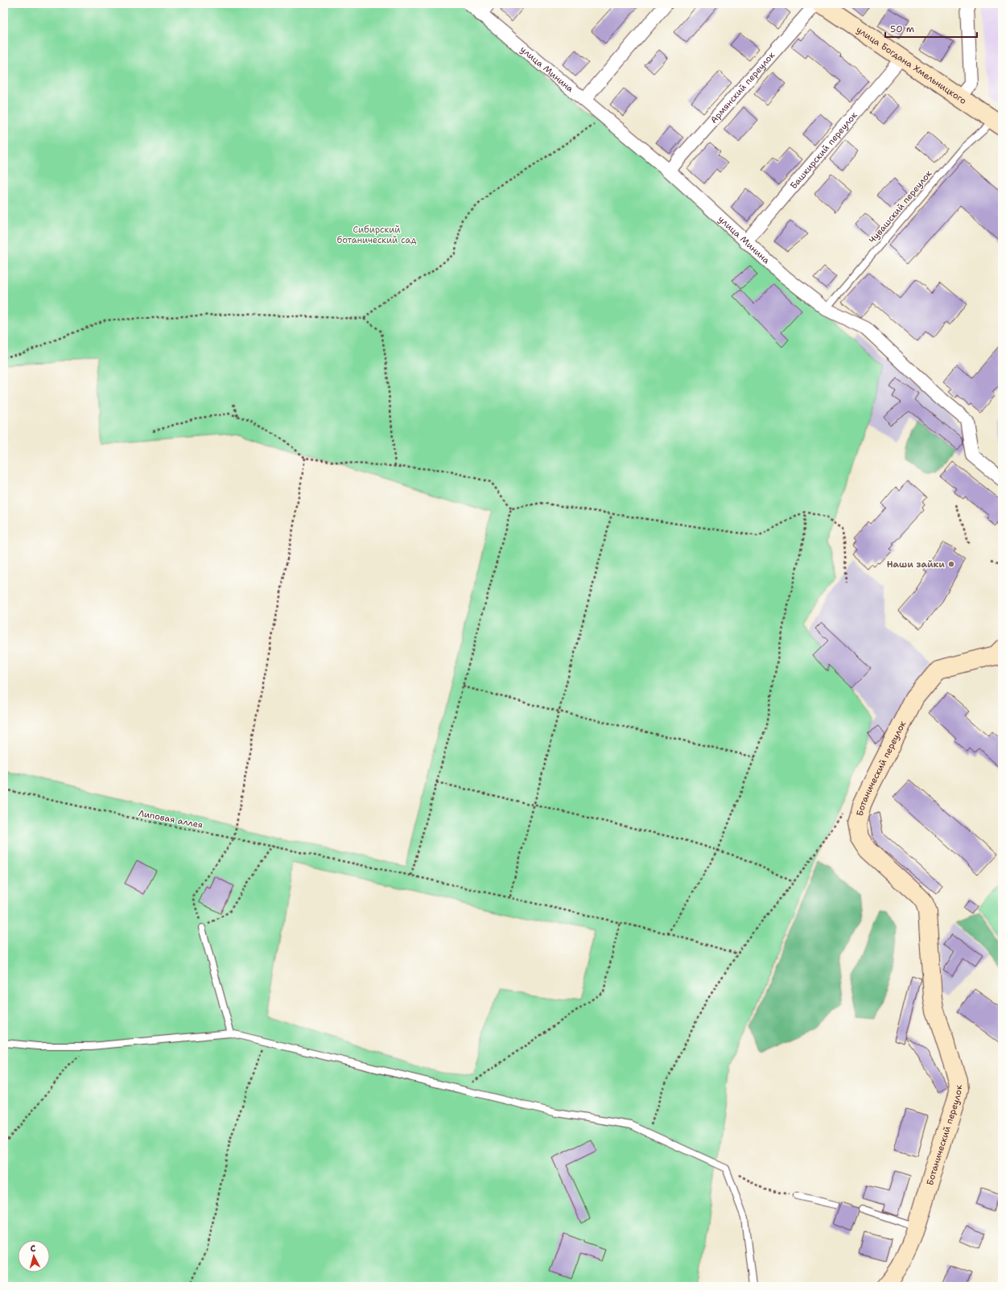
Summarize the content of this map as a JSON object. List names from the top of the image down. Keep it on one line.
{"streets":{"street":["улица Богдана Хмельницкого","улица Минина","Армянский переулок","Башкирский переулок","Ботанический переулок"],"lane":["Чувашский переулок"],"path":["Липовая аллея"]},"crossings":[["улица Богдана Хмельницкого","Башкирский переулок"],["улица Богдана Хмельницкого","Чувашский переулок"],["улица Минина","Армянский переулок"],["улица Минина","Башкирский переулок"],["улица Минина","Чувашский переулок"]],"parks":["Сибирский ботанический сад"],"places":["Наши зайки"],"scale_bar":"50 m","north":"top"}
